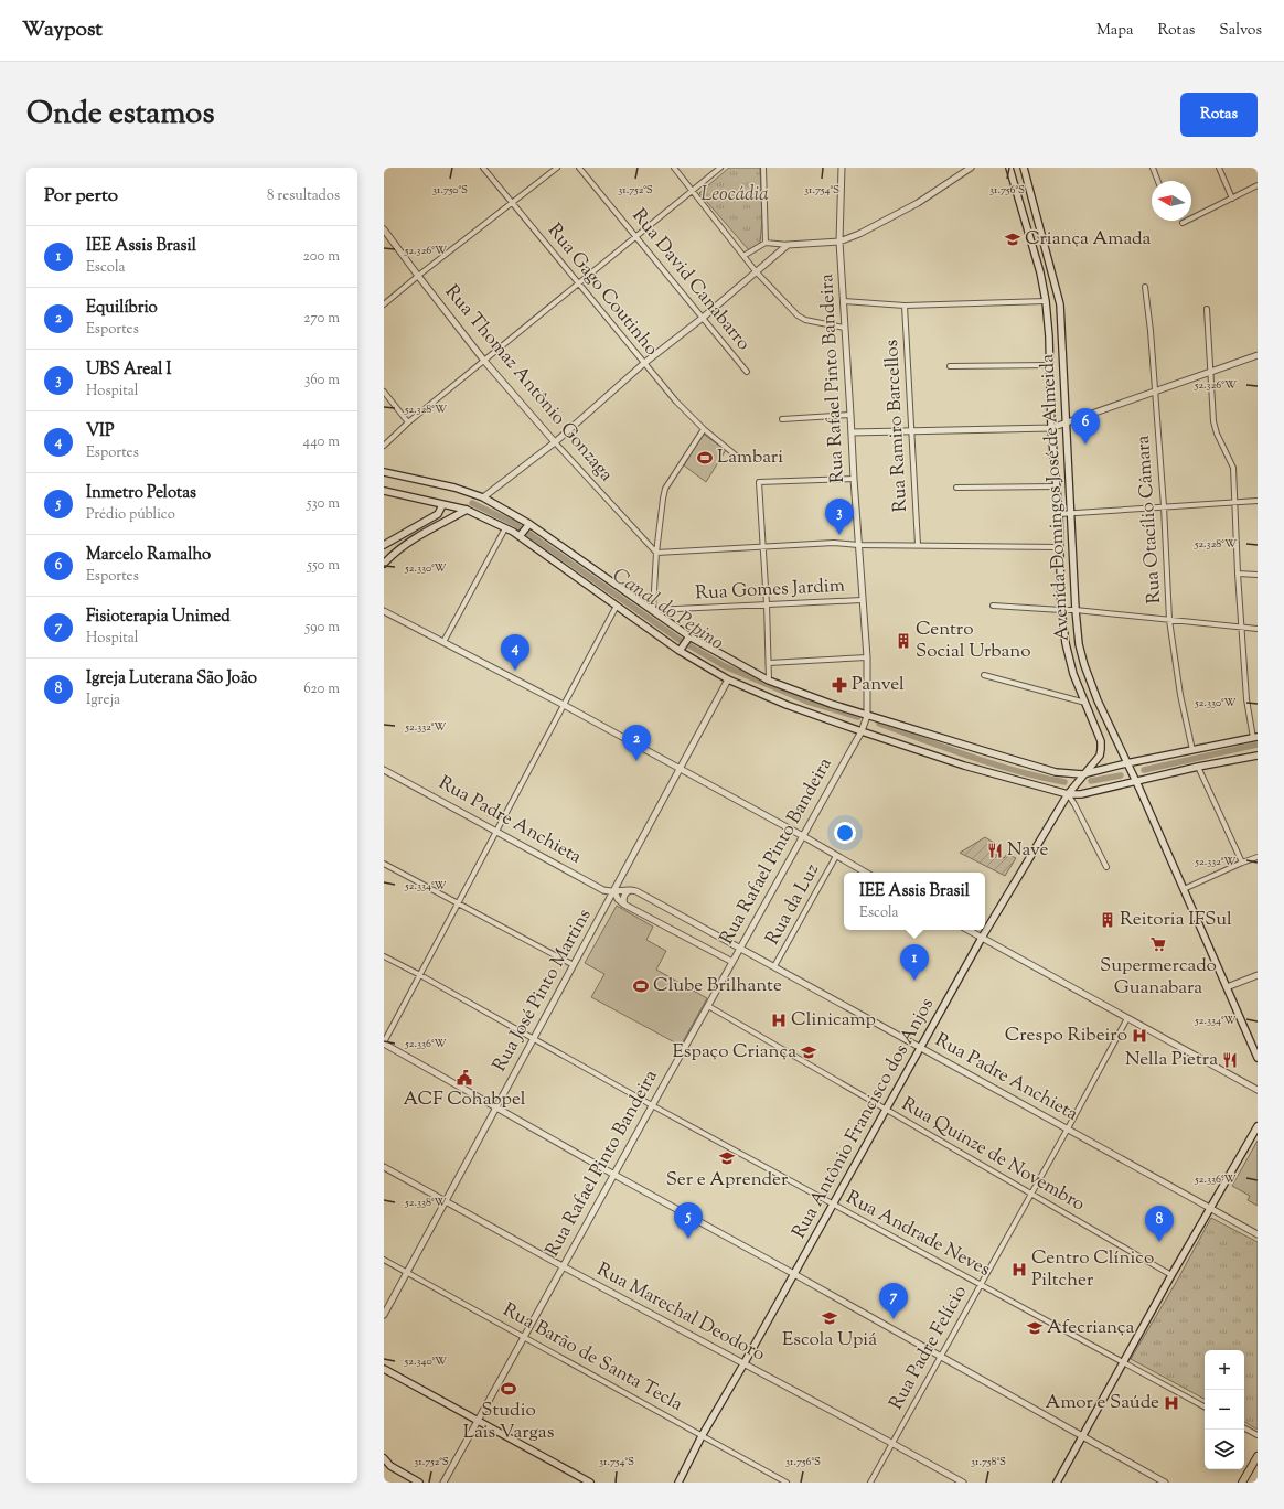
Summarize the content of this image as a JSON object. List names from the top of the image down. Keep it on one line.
{"streets":{"main road":["Avenida Domingos José de Almeida","Rua Antônio Francisco dos Anjos"],"street":["Rua David Canabarro","Rua Gago Coutinho","Rua Rafael Pinto Bandeira","Rua Thomaz Antônio Gonzaga","Rua Ramiro Barcellos","Rua Otacílio Câmara","Rua Gomes Jardim","Rua Padre Anchieta","Rua da Luz","Rua José Pinto Martins","Rua Quinze de Novembro","Rua Andrade Neves","Rua Marechal Deodoro","Rua Padre Felício","Rua Barão de Santa Tecla"]},"crossings":[["Rua Rafael Pinto Bandeira","Rua Gomes Jardim"],["Rua Rafael Pinto Bandeira","Rua Padre Anchieta"],["Rua Rafael Pinto Bandeira","Rua Quinze de Novembro"],["Rua Rafael Pinto Bandeira","Rua Andrade Neves"],["Rua Rafael Pinto Bandeira","Rua Marechal Deodoro"],["Rua Rafael Pinto Bandeira","Rua Barão de Santa Tecla"],["Avenida Domingos José de Almeida","Rua Antônio Francisco dos Anjos"],["Rua Padre Anchieta","Rua da Luz"],["Rua Padre Anchieta","Rua José Pinto Martins"],["Rua Padre Anchieta","Rua Antônio Francisco dos Anjos"],["Rua Padre Anchieta","Rua Padre Felício"],["Rua José Pinto Martins","Rua Andrade Neves"],["Rua José Pinto Martins","Rua Marechal Deodoro"],["Rua José Pinto Martins","Rua Barão de Santa Tecla"],["Rua Antônio Francisco dos Anjos","Rua Quinze de Novembro"],["Rua Antônio Francisco dos Anjos","Rua Andrade Neves"],["Rua Antônio Francisco dos Anjos","Rua Marechal Deodoro"],["Rua Antônio Francisco dos Anjos","Rua Barão de Santa Tecla"],["Rua Quinze de Novembro","Rua Padre Felício"],["Rua Andrade Neves","Rua Padre Felício"],["Rua Marechal Deodoro","Rua Padre Felício"]],"water":["Canal do Pepino"],"parks":["Leocádia"],"places":{"school or university":["Criança Amada","Espaço Criança","Ser e Aprender","Escola Upiá","Afecriança"],"sports":["Lambari","Clube Brilhante","Studio Lais Vargas"],"building":["Centro Social Urbano","Reitoria IFSul"],"pharmacy":["Panvel"],"restaurant":["Nave","Nella Pietra"],"supermarket":["Supermercado Guanabara"],"hospital":["Clinicamp","Crespo Ribeiro","Centro Clínico Piltcher","Amor e Saúde"],"public building":["ACF Cohabpel"]},"north":"left","page":{"header":"Waypost","nav":["Mapa","Rotas","Salvos"],"title":"Onde estamos","buttons":"Rotas","heading":["Por perto","8 resultados"],"list":[{"mark":"1","name":"IEE Assis Brasil","note":"Escola","value":"200 m"},{"mark":"2","name":"Equilíbrio","note":"Esportes","value":"270 m"},{"mark":"3","name":"UBS Areal I","note":"Hospital","value":"360 m"},{"mark":"4","name":"VIP","note":"Esportes","value":"440 m"},{"mark":"5","name":"Inmetro Pelotas","note":"Prédio público","value":"530 m"},{"mark":"6","name":"Marcelo Ramalho","note":"Esportes","value":"550 m"},{"mark":"7","name":"Fisioterapia Unimed","note":"Hospital","value":"590 m"},{"mark":"8","name":"Igreja Luterana São João","note":"Igreja","value":"620 m"}],"pins":["6","3","4","2","1","5","8","7"],"popup":["IEE Assis Brasil","Escola"],"map_buttons":["+","−"]},"coordinates":["31.750°S","31.752°S","31.754°S","31.756°S","52.326°W","52.328°W","52.330°W","52.332°W","52.334°W","52.336°W","52.338°W","52.340°W","31.758°S"]}
